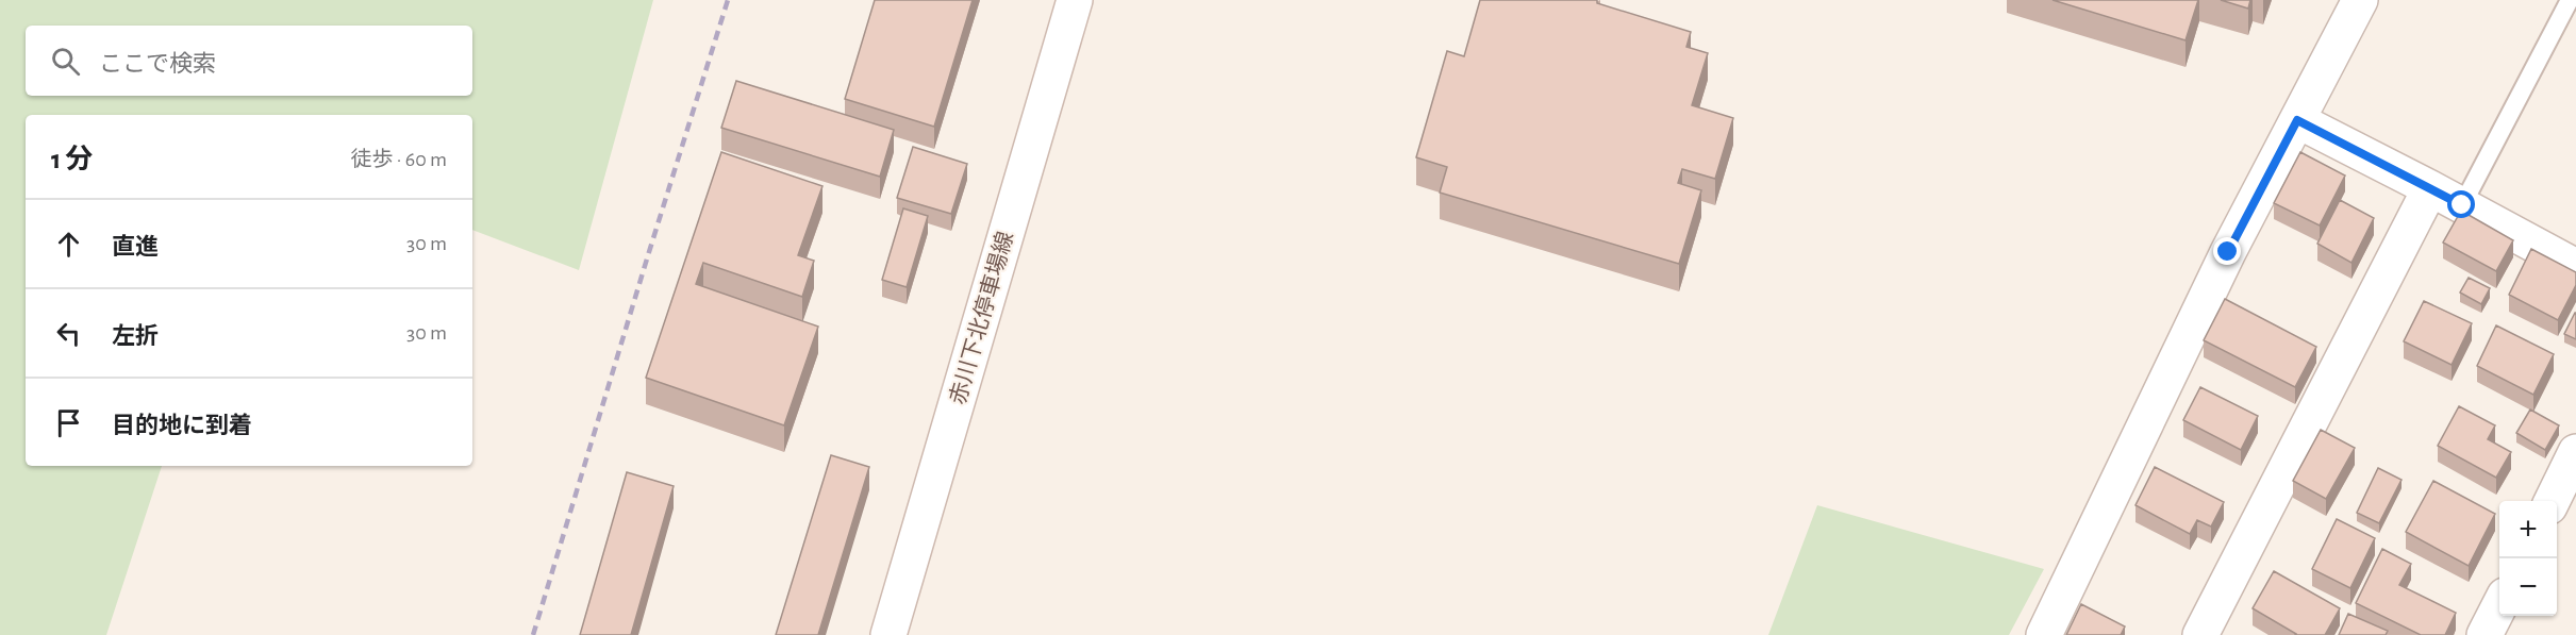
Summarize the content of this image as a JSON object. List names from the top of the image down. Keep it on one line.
{"streets":{"street":["赤川下北停車場線"]},"page":{"search":"ここで検索","heading":["1 分","徒歩 · 60 m"],"list":[["直進","30 m"],["左折","30 m"],"目的地に到着"],"map_buttons":["+","−"]}}
